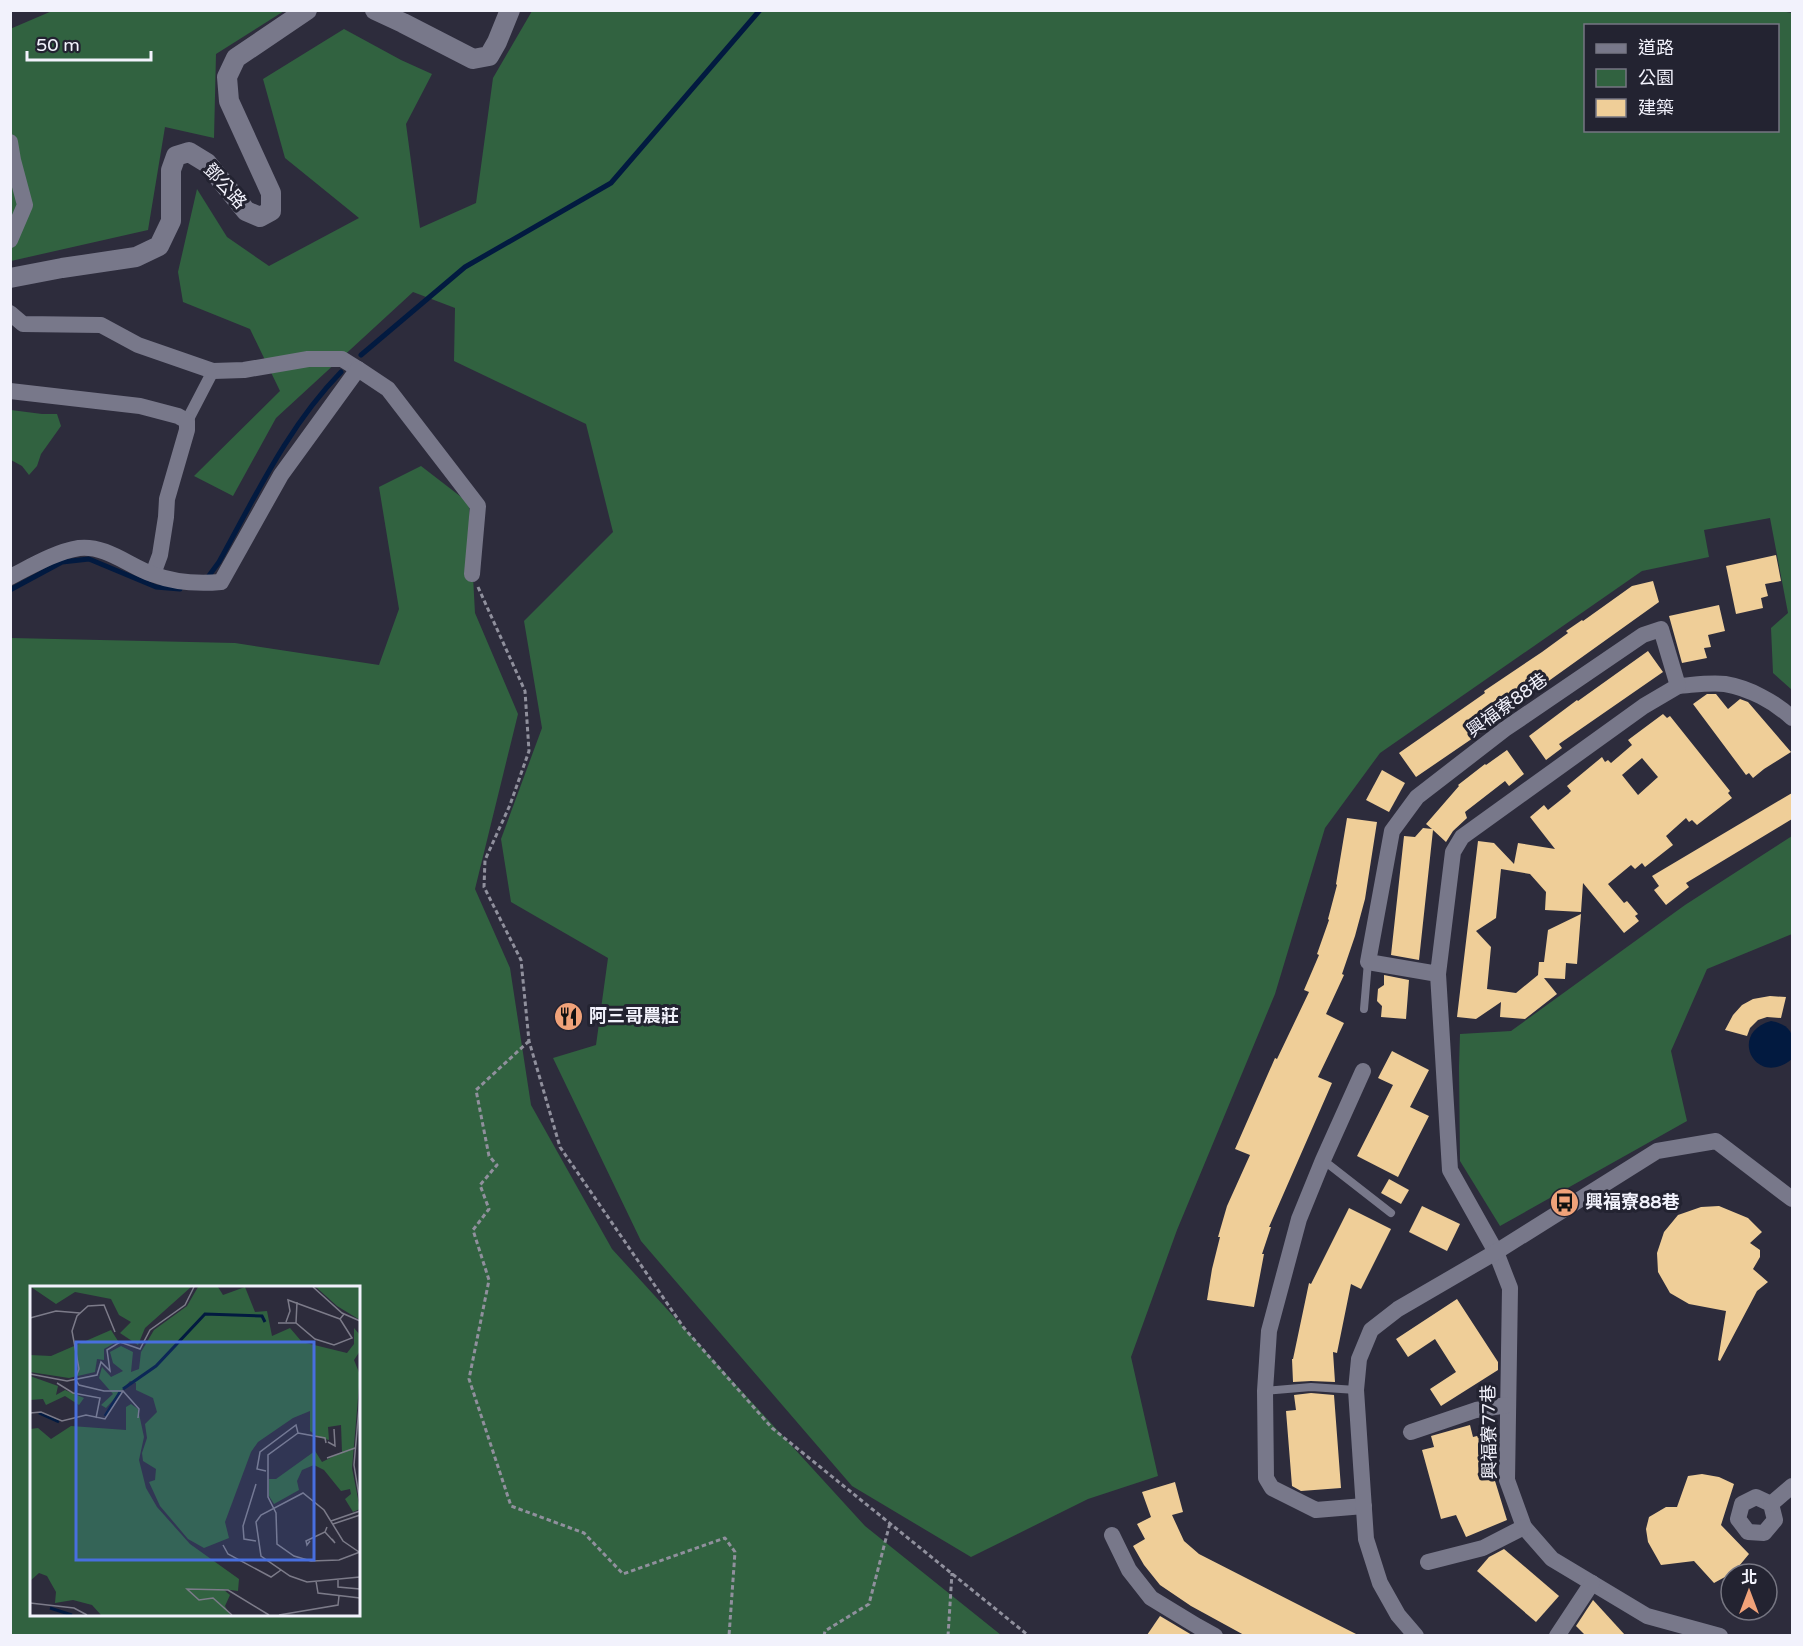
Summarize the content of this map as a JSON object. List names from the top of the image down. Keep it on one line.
{"streets":{"street":["鄧公路","興福寮88巷","興福寮77巷"]},"places":{"restaurant":["阿三哥農莊"],"bus stop":["興福寮88巷"]},"legend":["道路","公園","建築"],"scale_bar":"50 m","north":"top"}
